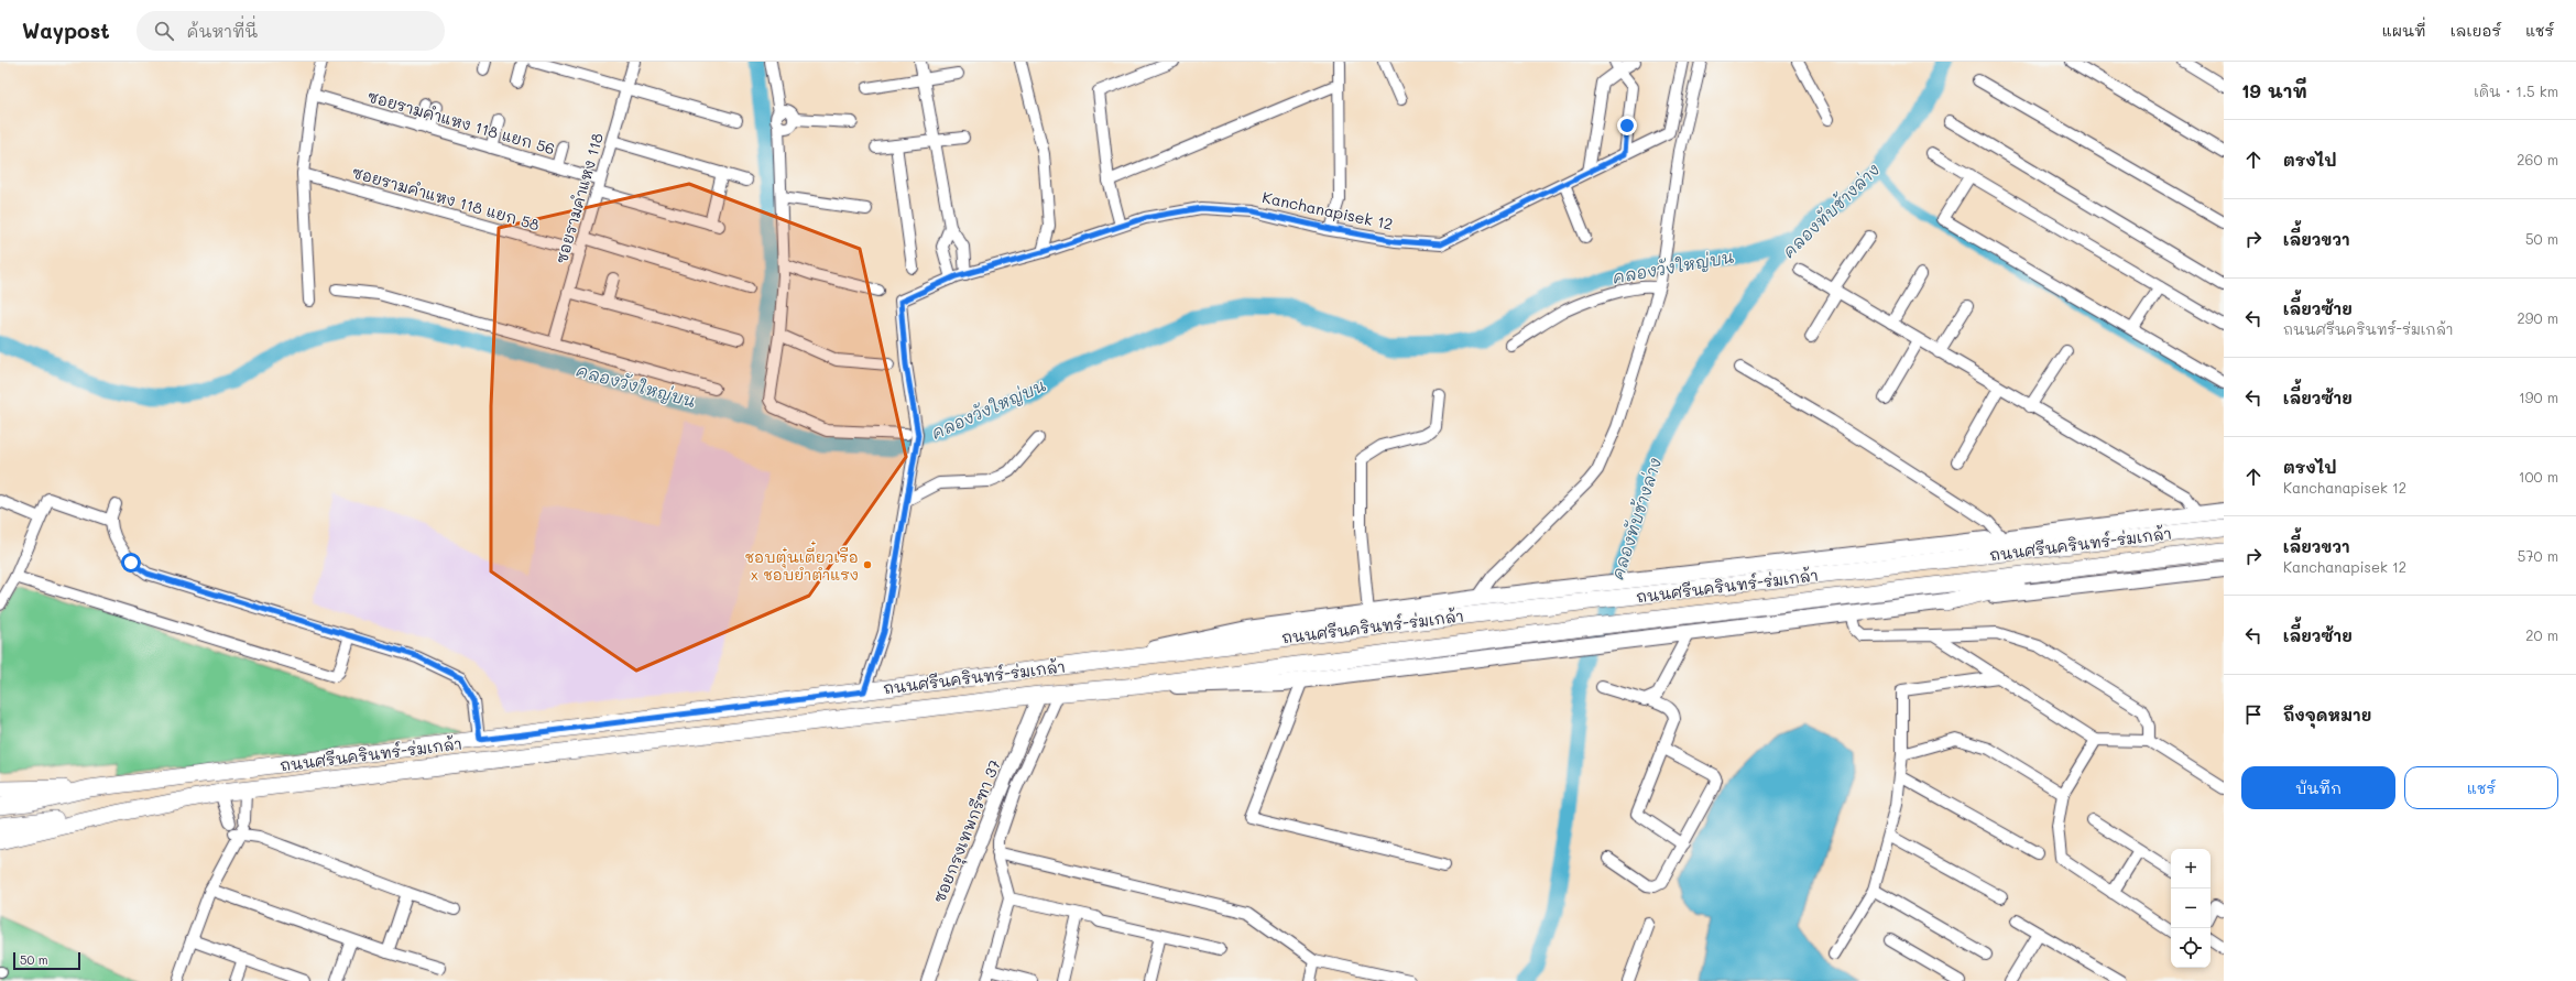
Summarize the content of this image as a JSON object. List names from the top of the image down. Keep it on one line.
{"streets":{"main road":["ถนนศรีนครินทร์-ร่มเกล้า"],"street":["ซอยรามคำแหง 118 แยก 56","ซอยรามคำแหง 118 แยก 58","ซอยรามคำแหง 118","Kanchanapisek 12","ซอยกรุงเทพกรีฑา 37"]},"crossings":[["ซอยรามคำแหง 118 แยก 56","ซอยรามคำแหง 118"],["ซอยรามคำแหง 118 แยก 58","ซอยรามคำแหง 118"],["ถนนศรีนครินทร์-ร่มเกล้า","ซอยกรุงเทพกรีฑา 37"]],"water":["คลองทับช้างล่าง","คลองวังใหญ่บน"],"places":["ชอบตุ๋นเตี๋ยวเรือ x ชอบยำตำแรง"],"scale_bar":"50 m","page":{"header":"Waypost","search":"ค้นหาที่นี่","nav":["แผนที่","เลเยอร์","แชร์"],"heading":["19 นาที","เดิน · 1.5 km"],"list":[["ตรงไป","260 m"],["เลี้ยวขวา","50 m"],["เลี้ยวซ้าย","ถนนศรีนครินทร์-ร่มเกล้า","290 m"],["เลี้ยวซ้าย","190 m"],["ตรงไป","Kanchanapisek 12","100 m"],["เลี้ยวขวา","Kanchanapisek 12","570 m"],["เลี้ยวซ้าย","20 m"],"ถึงจุดหมาย"],"buttons":["บันทึก","แชร์"],"map_buttons":["+","−"],"scale":"50 m"}}
